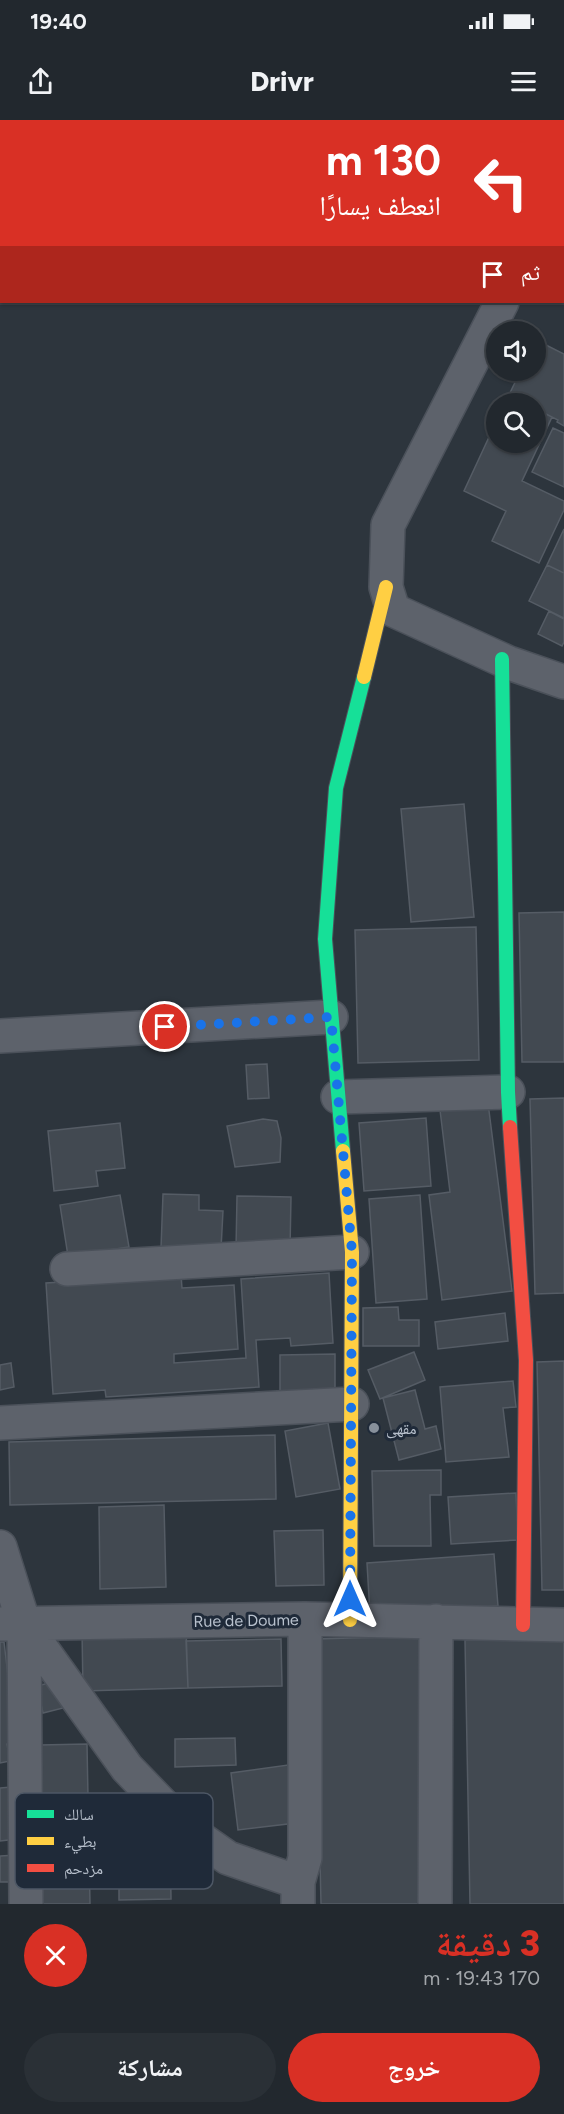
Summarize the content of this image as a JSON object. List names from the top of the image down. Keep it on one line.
{"streets":{"street":["Rue de Doume"]},"places":["مقهى"],"legend":["سالك","بطيء","مزدحم"],"page":{"status":"19:40","header":"Drivr","turn":["130 m","انعطف يسارًا"],"then":"ثم","heading":["3 دقيقة","170 m · 19:43"],"buttons":["خروج","مشاركة"]}}
